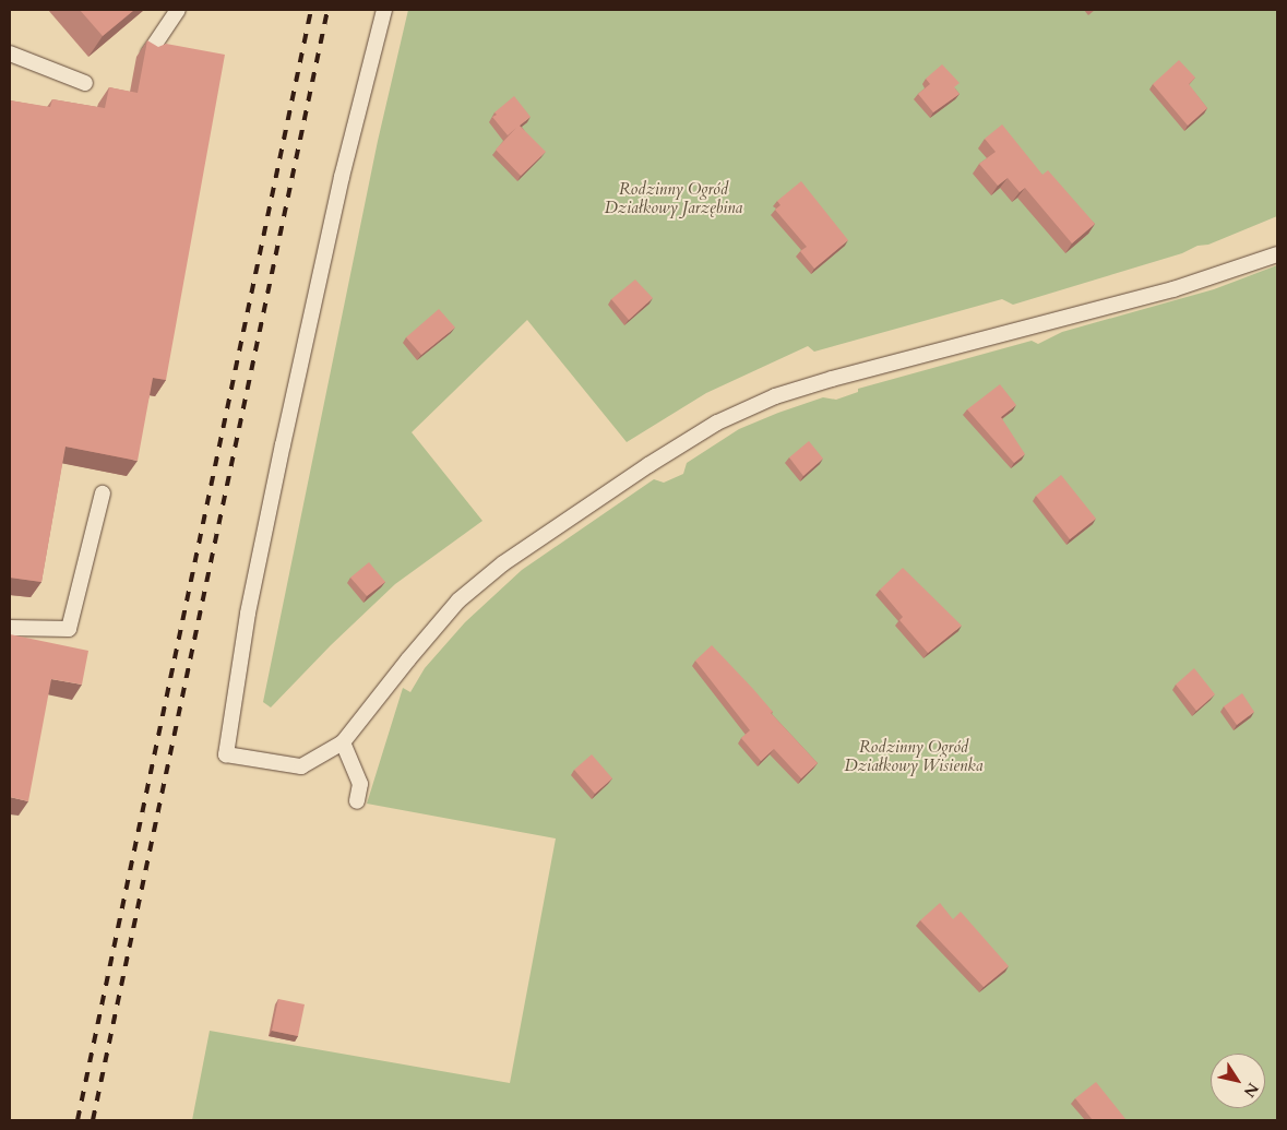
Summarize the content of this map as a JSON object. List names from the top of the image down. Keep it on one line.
{"parks":["Rodzinny Ogród Działkowy Jarzębina","Rodzinny Ogród Działkowy Wisienka"],"north":"bottom right"}
